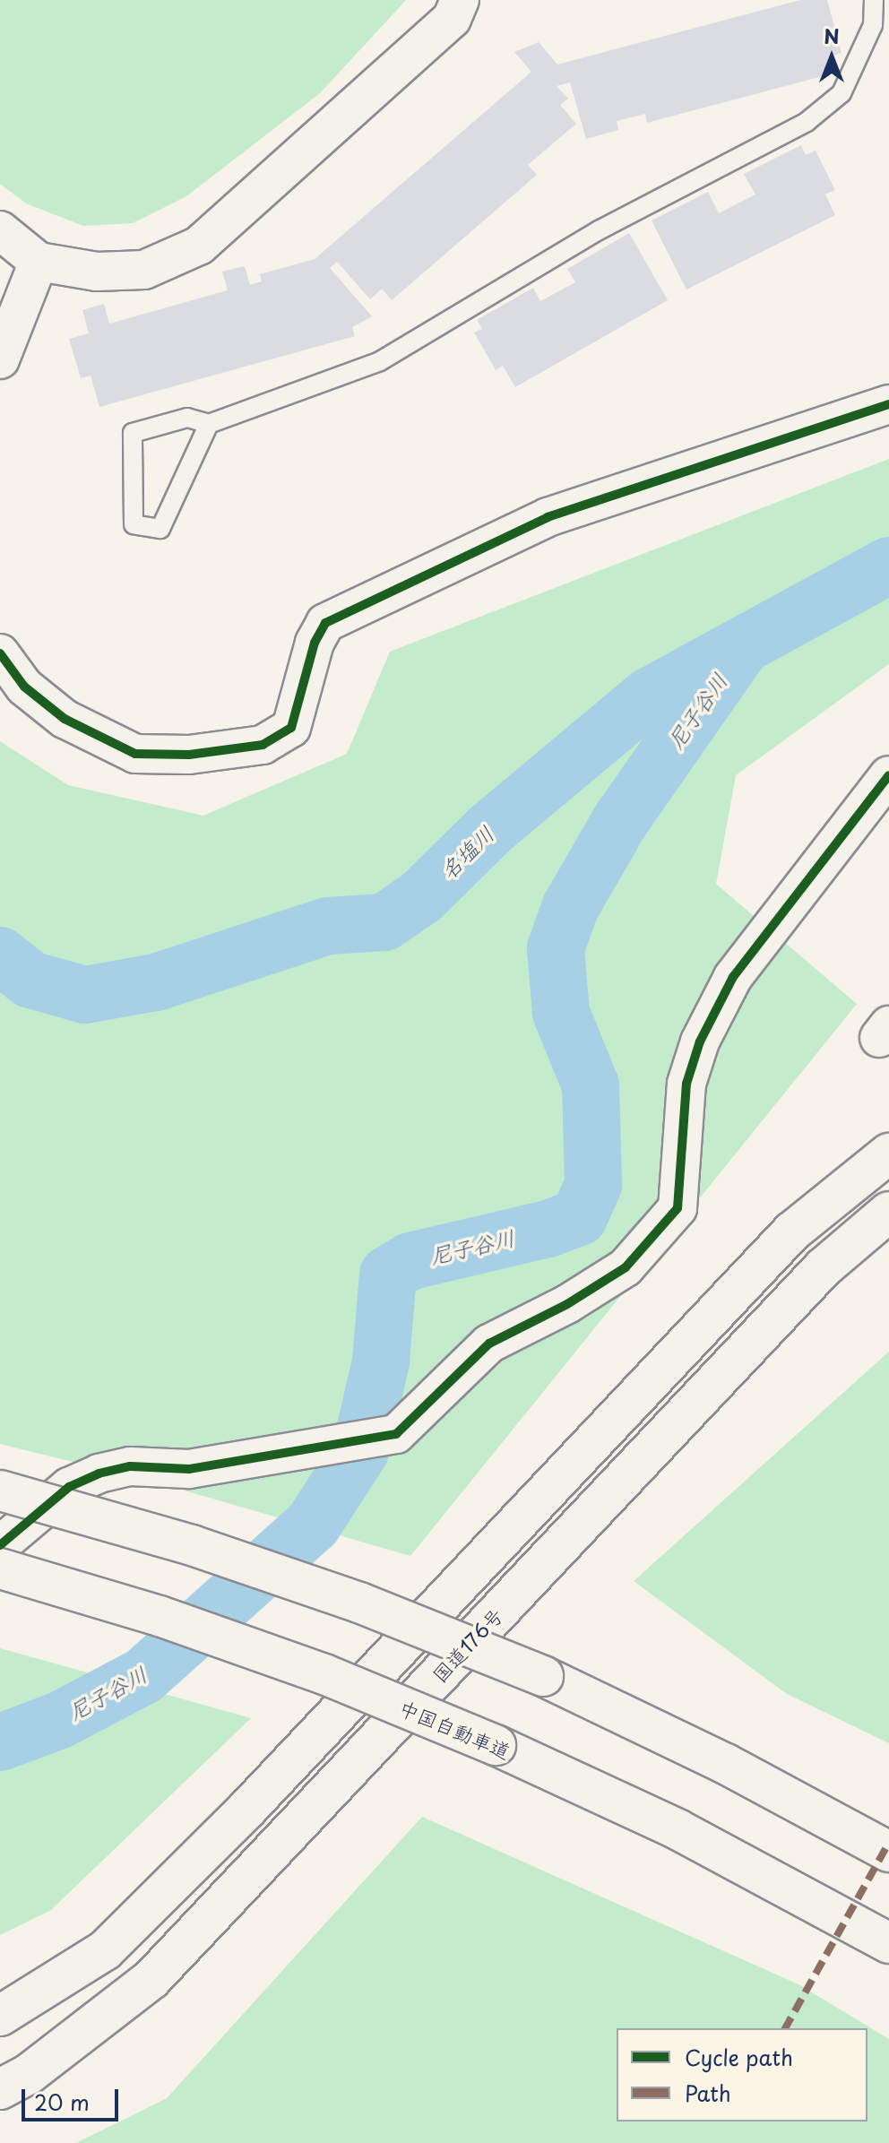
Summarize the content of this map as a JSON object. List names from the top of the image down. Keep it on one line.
{"streets":{"highway":["国道176号","中国自動車道"]},"water":["尼子谷川","名塩川"],"legend":["Cycle path","Path"],"scale_bar":"20 m","north":"top"}
